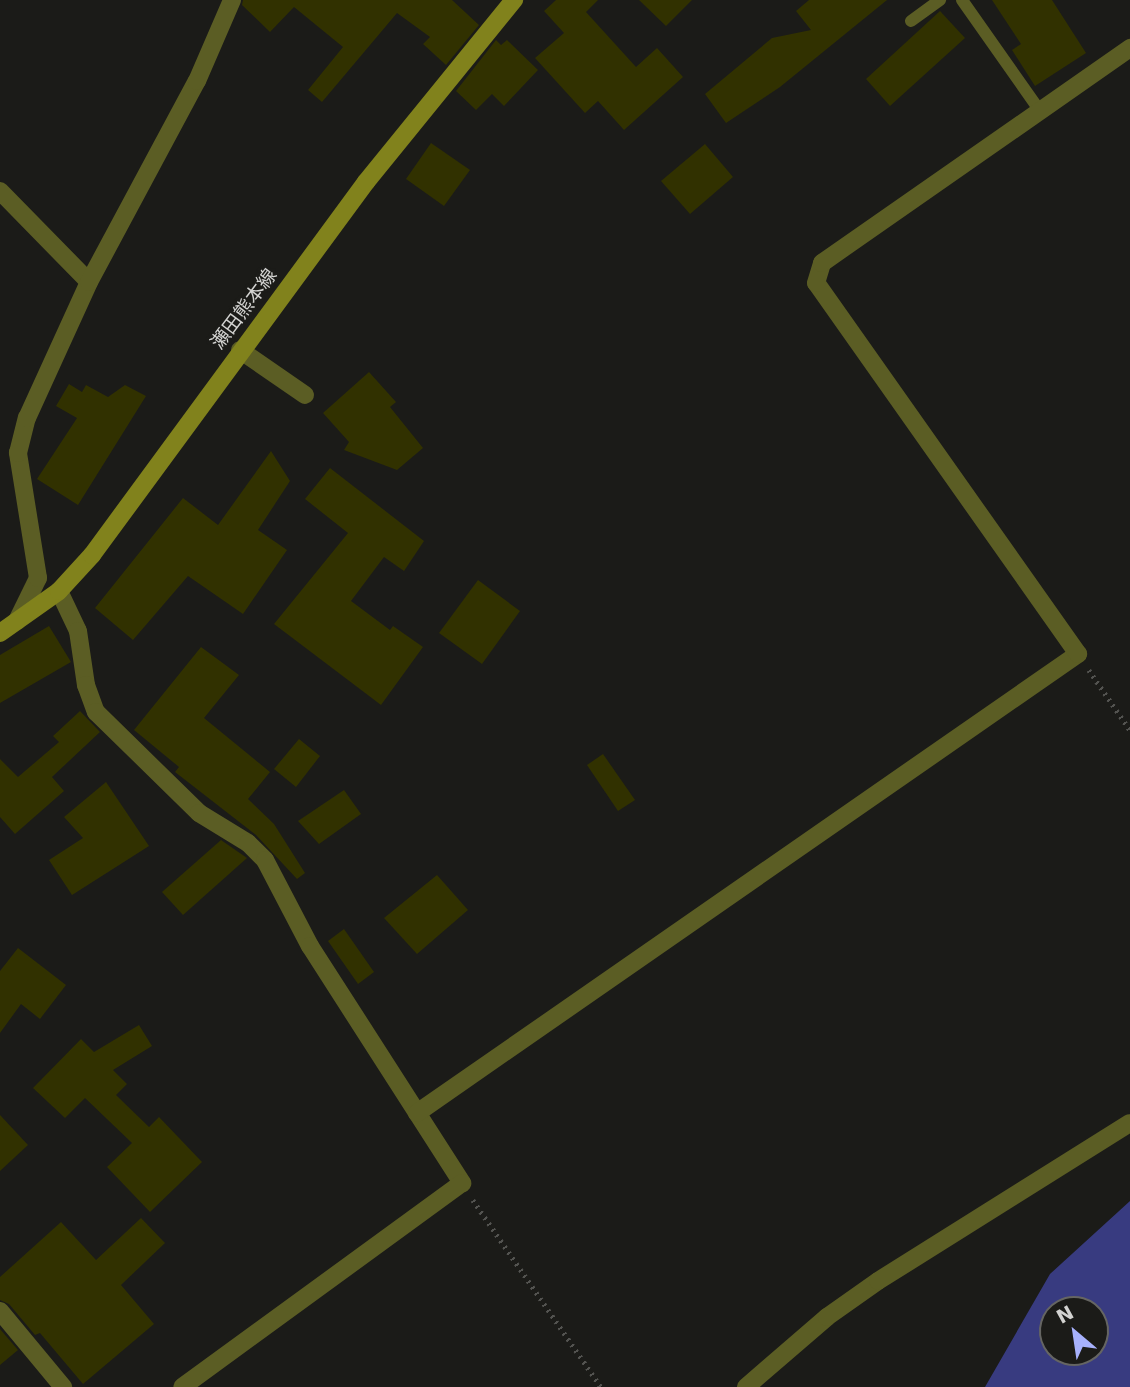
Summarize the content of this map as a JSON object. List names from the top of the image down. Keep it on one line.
{"streets":{"main road":["瀬田熊本線"]},"north":"top left"}
